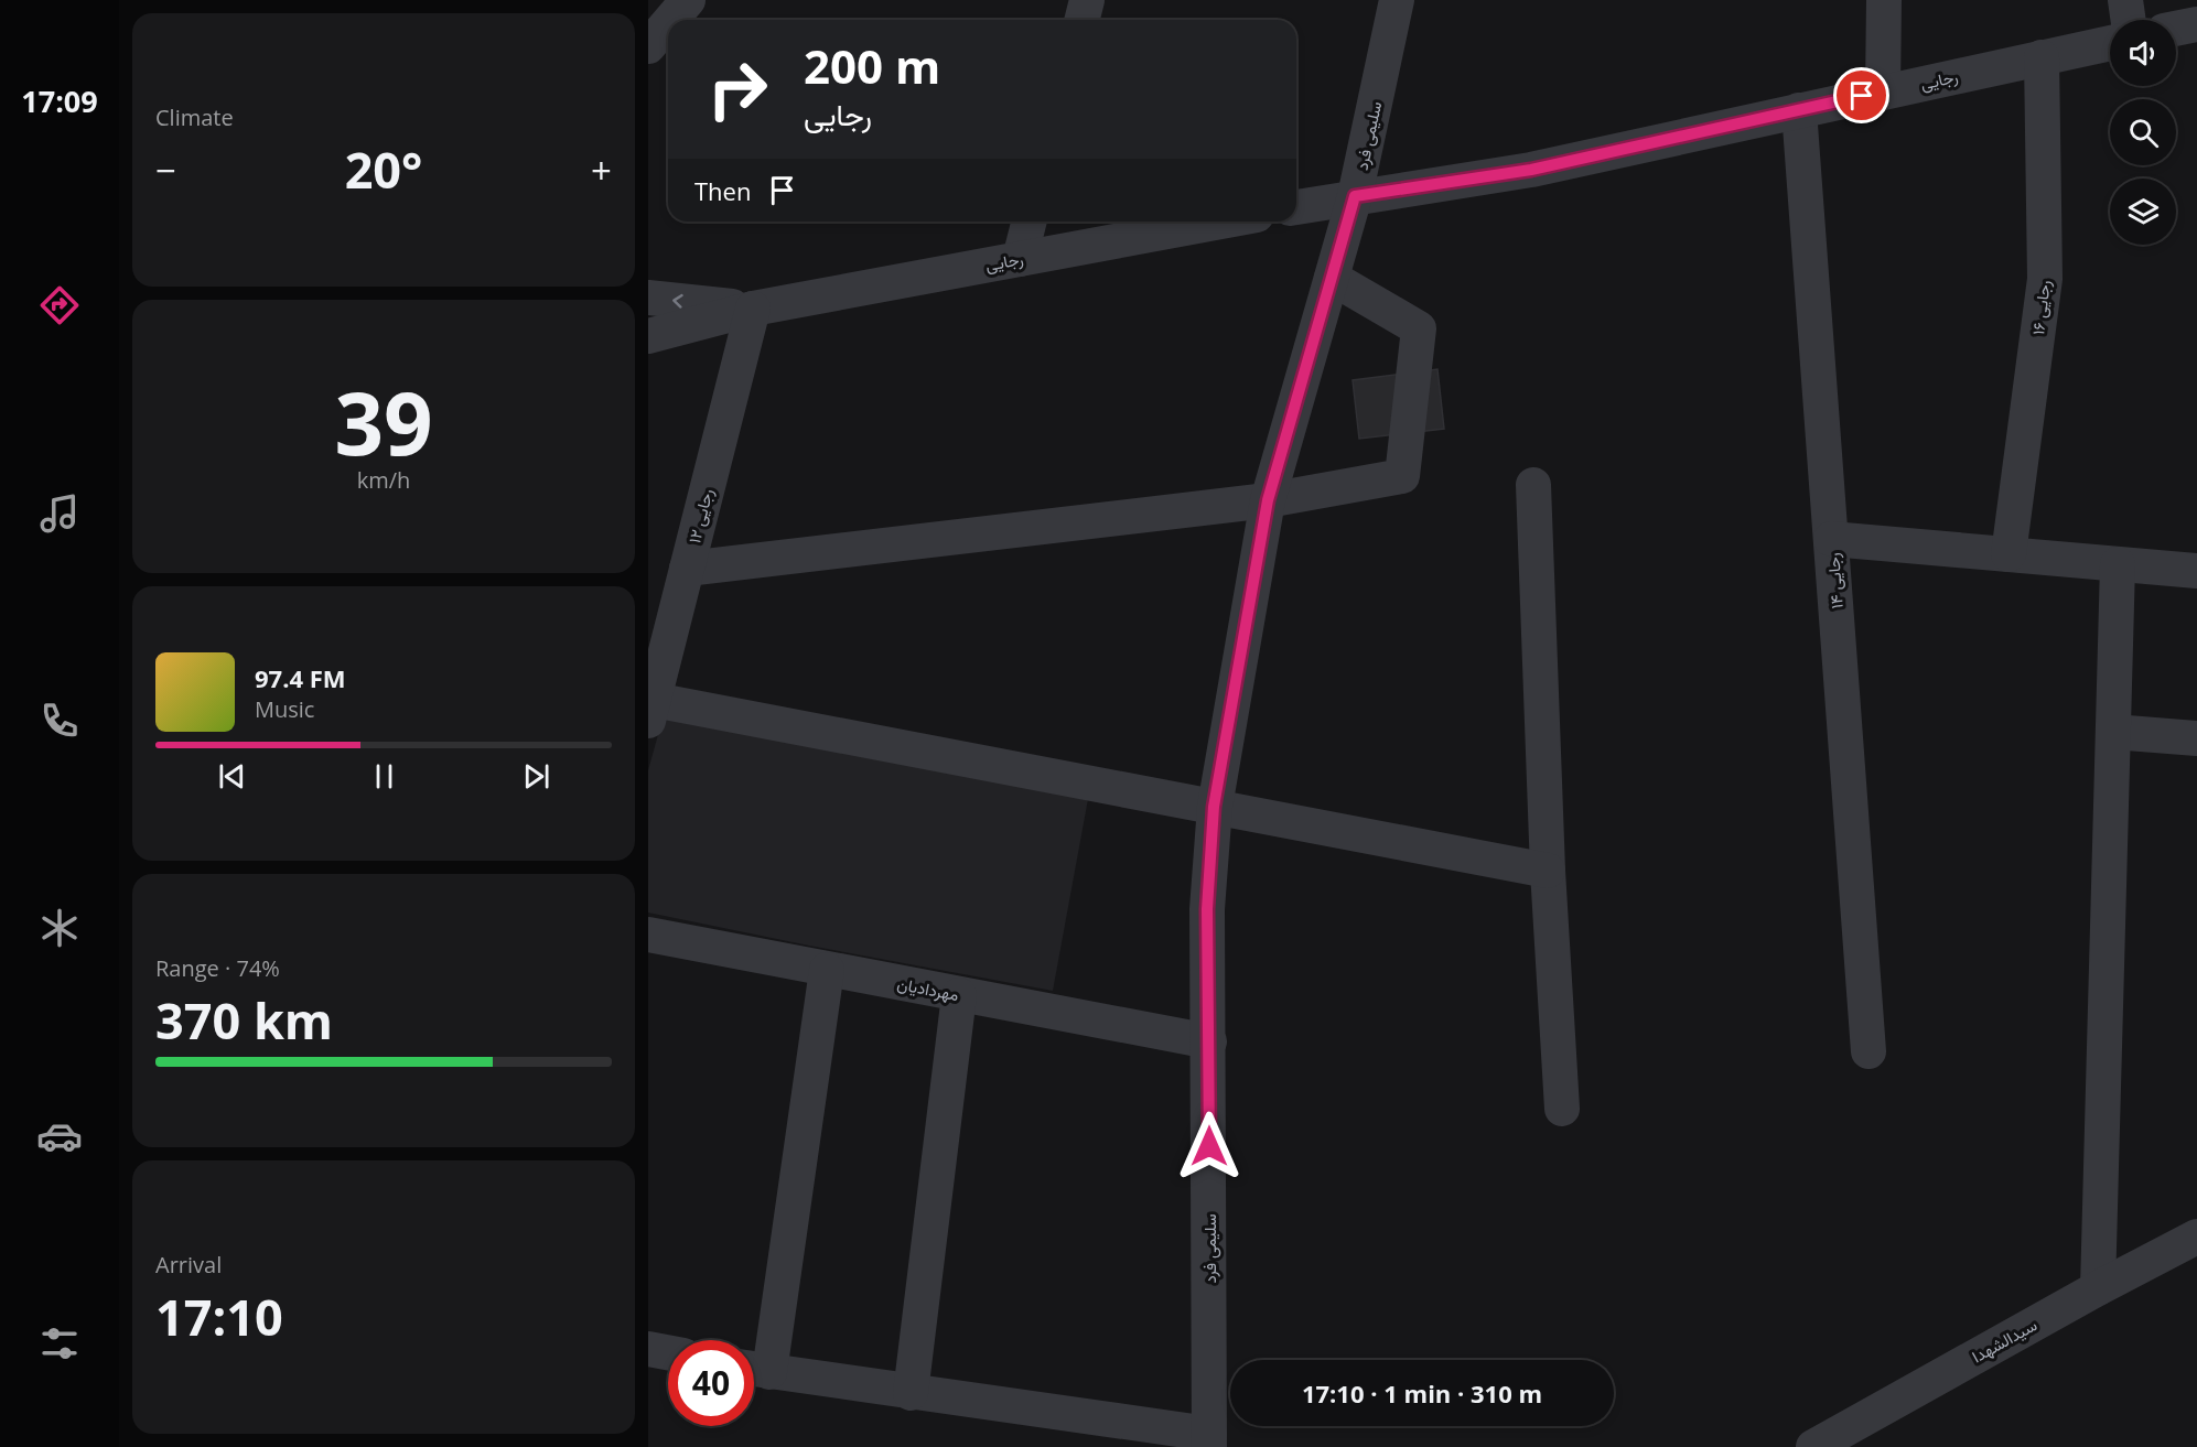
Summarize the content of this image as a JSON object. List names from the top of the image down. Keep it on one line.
{"streets":{"street":["رجایی","سلیمی فرد","رجایی ۱۶","رجایی ۱۲","رجایی ۱۴","مهردادیان","سیدالشهدا"]},"crossings":[["رجایی","سلیمی فرد"],["رجایی","رجایی ۱۶"],["رجایی","رجایی ۱۲"],["رجایی","رجایی ۱۴"],["سلیمی فرد","مهردادیان"]],"page":{"tabs":"17:09","tile":["Climate",["39","km/h"],["Range · 74%","370 km"],["Arrival","17:10"]],"turn":["200 m","رجایی"],"heat":["−","20°","+"],"then":"Then","song":["97.4 FM","Music"],"limit":"40","trip":"17:10 · 1 min · 310 m"}}
